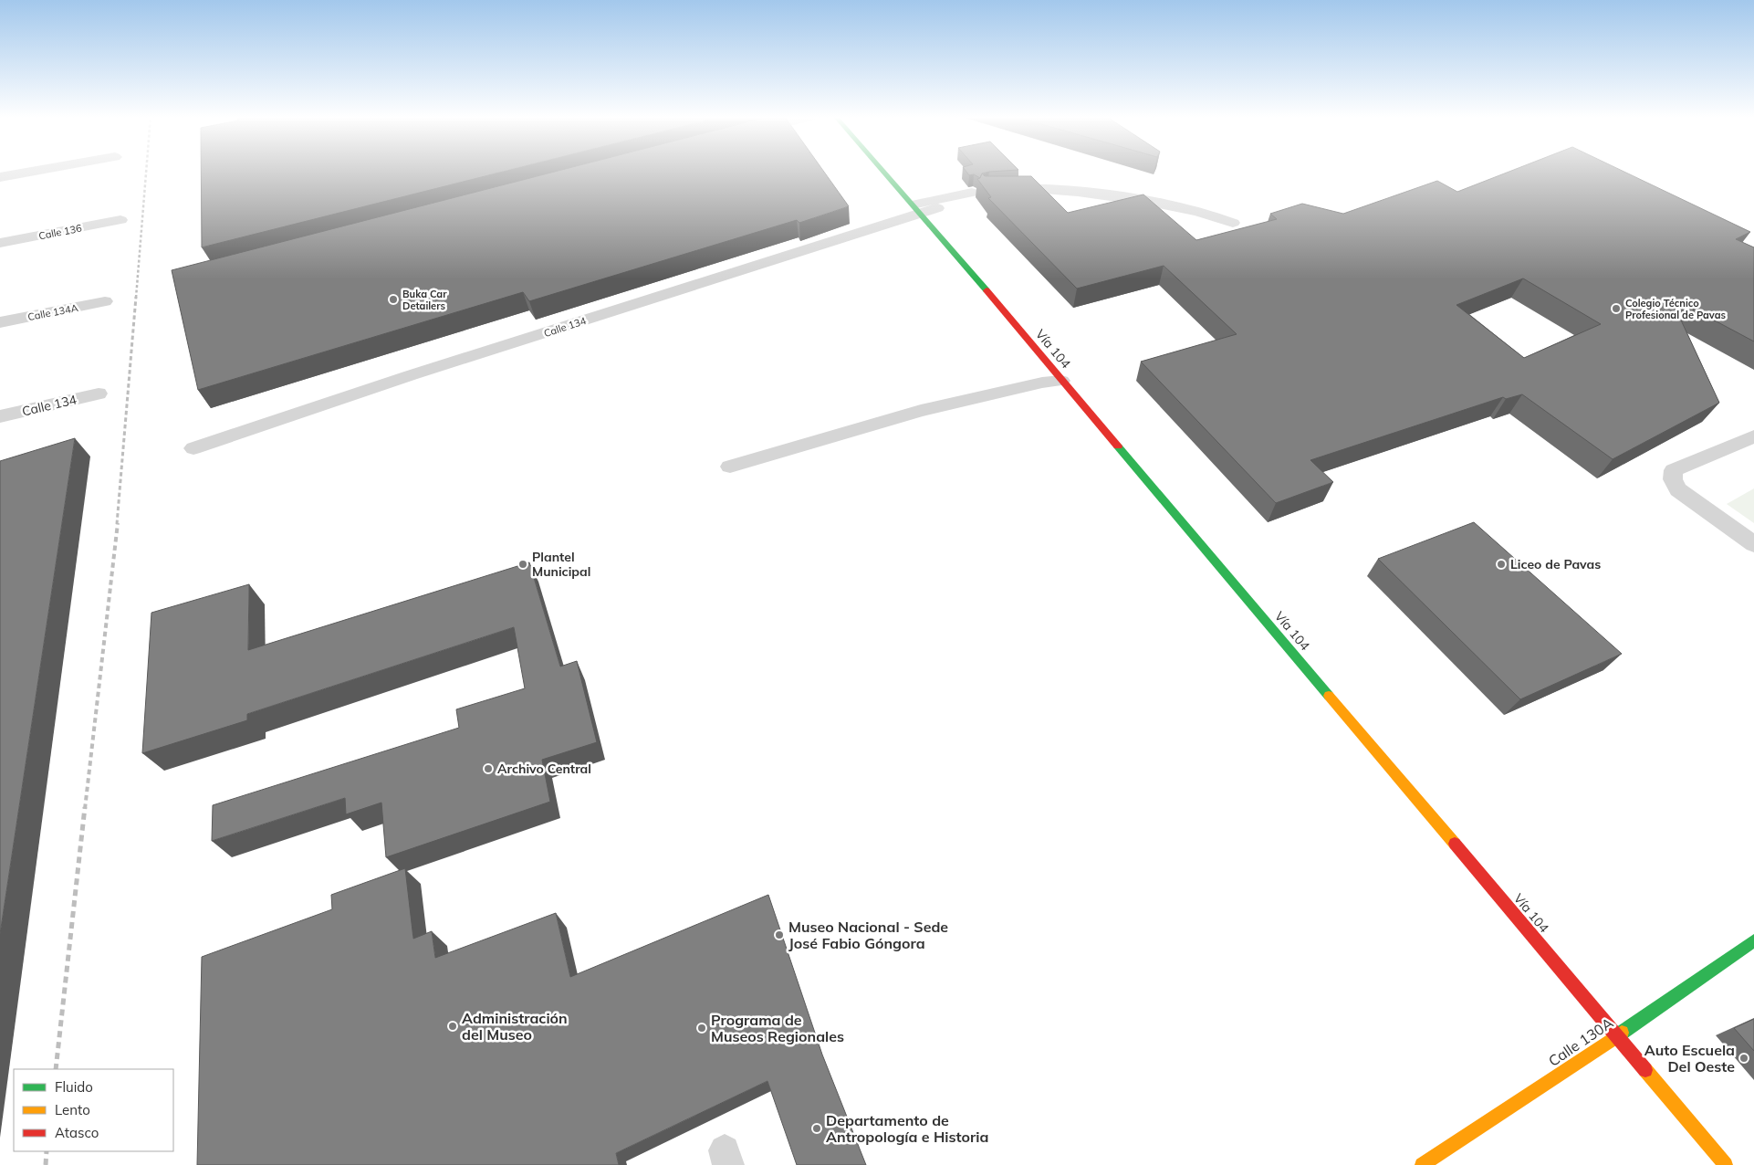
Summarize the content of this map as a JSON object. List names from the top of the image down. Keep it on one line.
{"streets":{"main road":["Vía 104","Calle 130A"],"lane":["Calle 136","Calle 134A","Calle 134"]},"crossings":[["Calle 134","Vía 104"],["Vía 104","Calle 130A"]],"places":["Buka Car Detailers","Colegio Técnico Profesional de Pavas","Plantel Municipal","Liceo de Pavas","Archivo Central","Museo Nacional - Sede José Fabio Góngora","Administración del Museo","Programa de Museos Regionales","Auto Escuela Del Oeste","Departamento de Antropología e Historia"],"legend":["Fluido","Lento","Atasco"]}
